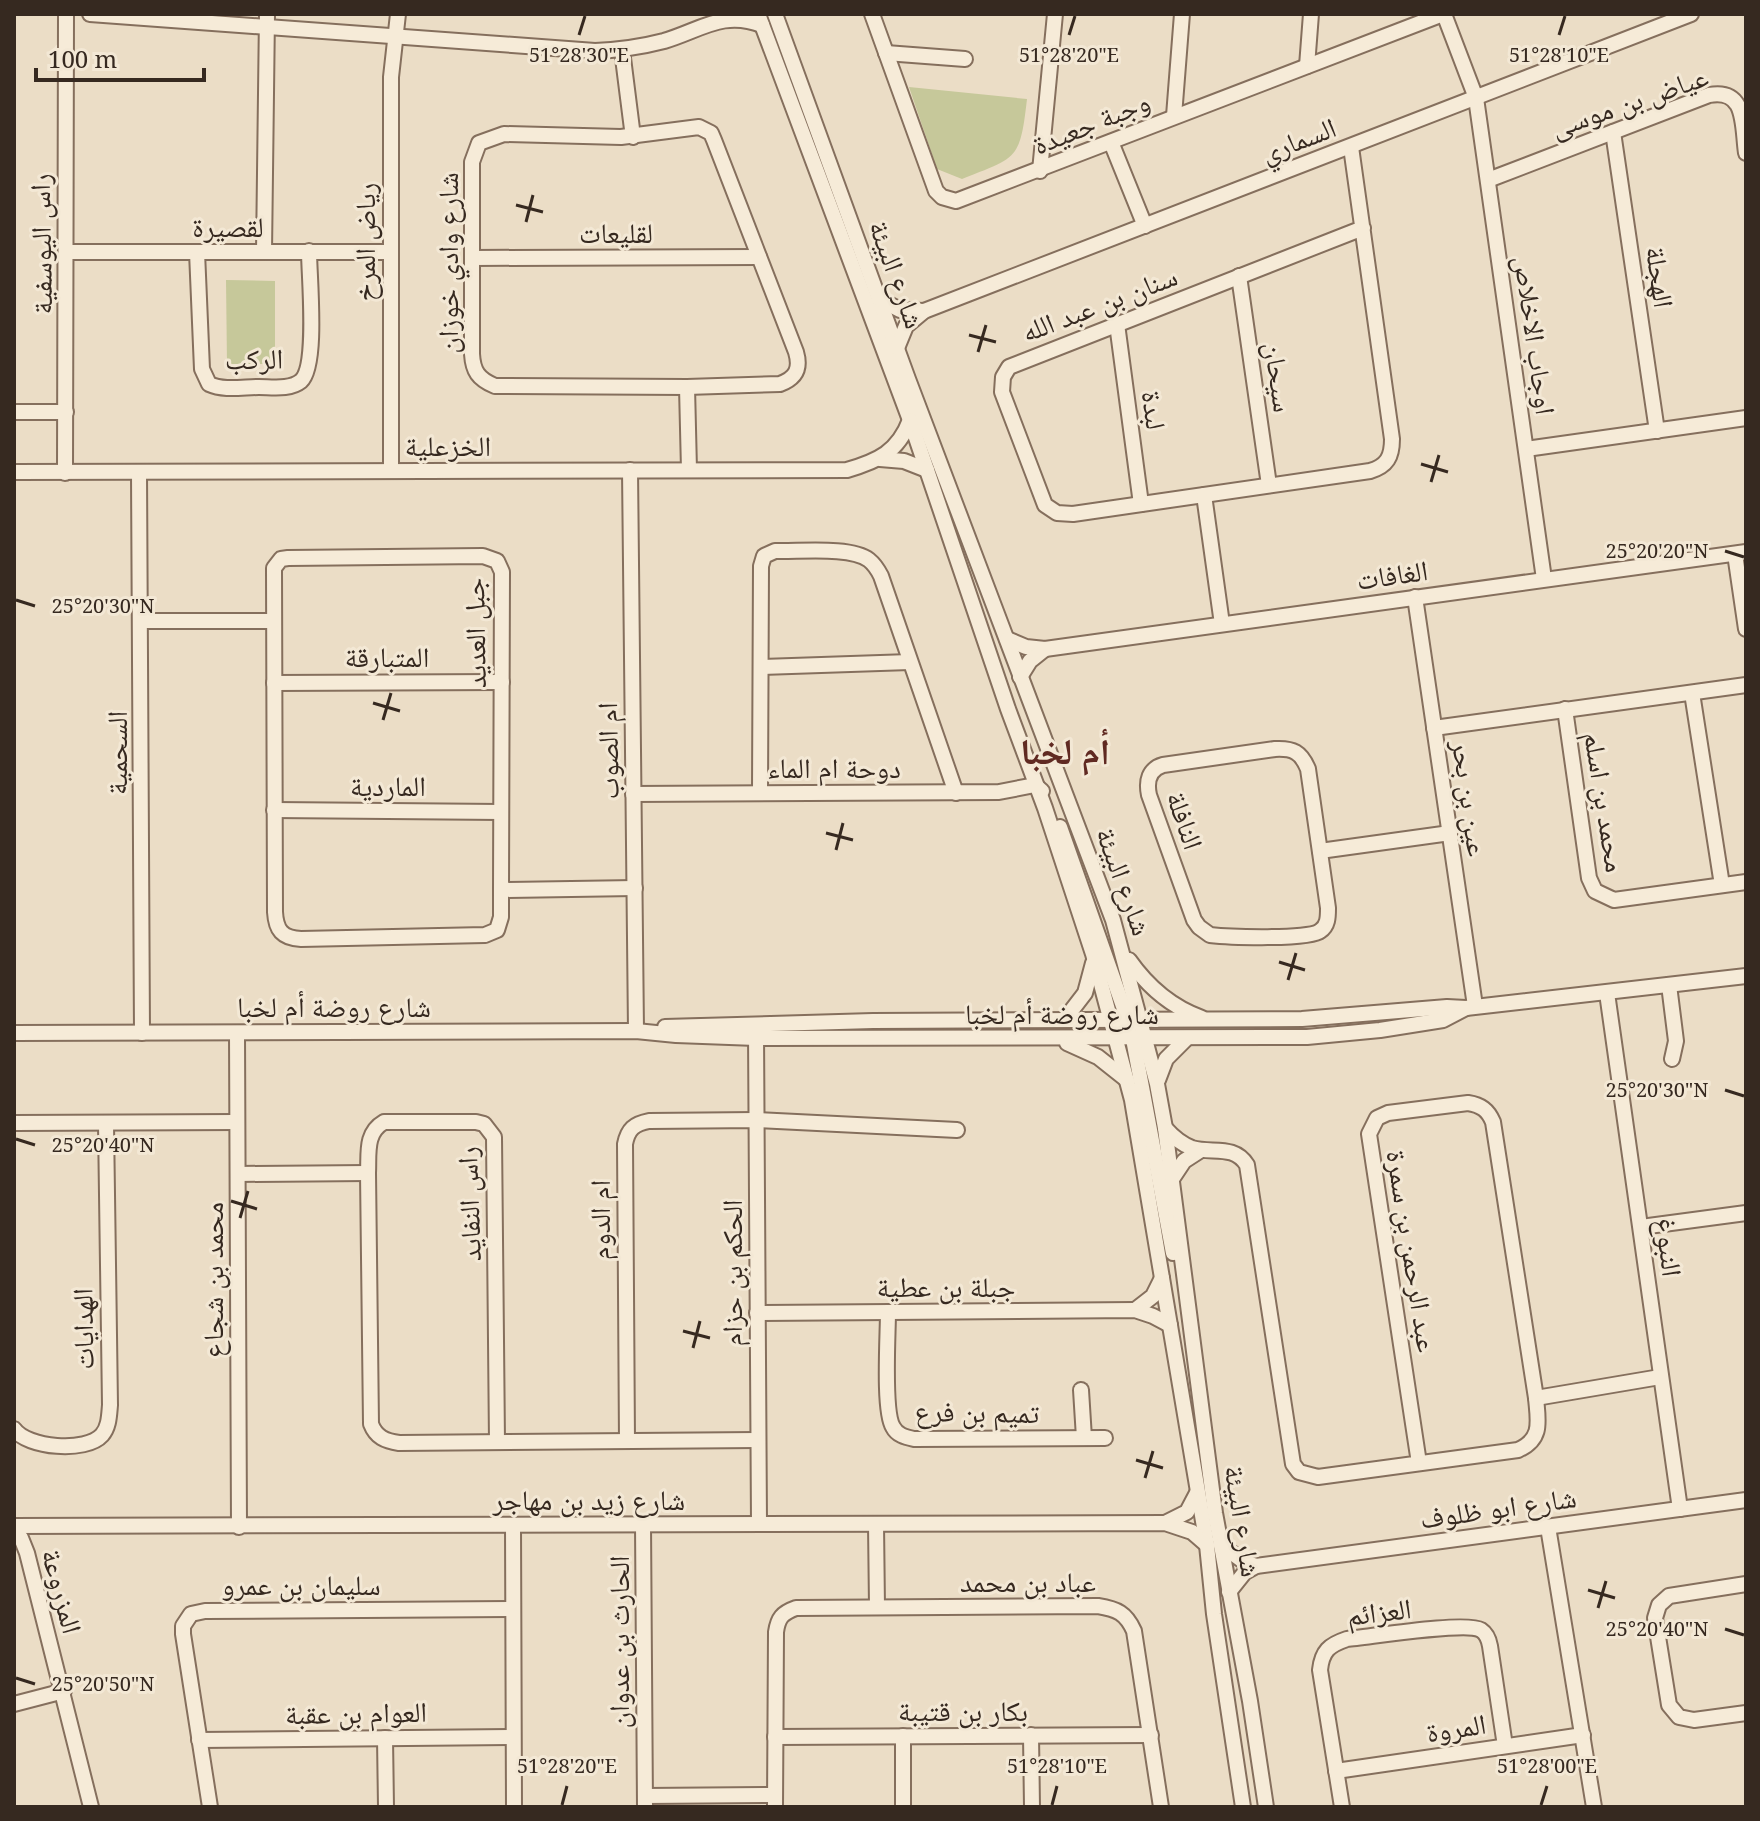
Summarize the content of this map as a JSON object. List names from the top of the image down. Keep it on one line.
{"streets":{"street":["عياض بن موسى","وجبة جعيدة","السماري","لقصيرة","لقليعات","رياض المرخ","راس اليوسفية","شارع وادي خوزان","شارع البيئة","الهجلة","سنان بن عبد الله","اوجاب الاخلاص","الركب","سيحان","لبدة","الخزعلية","الغافات","جبل العديد","المتبارقة","ام الصوب","السحمية","دوحة ام الماء","الماردية","عين بن بحر","محمد بن اسلم","النافلة","شارع روضة أم لخبا","راس النفايد","ام الدوم","النبوغ","عبد الرحمن بن سمرة","الحكم بن حزام","محمد بن شجاع","جبلة بن عطية","الهدايات","تميم بن فرع","شارع زيد بن مهاجر","شارع ابو ظلوف","عباد بن محمد","سليمان بن عمرو","المزروعة","العزائم","الحارث بن عدوان","بكار بن قتيبة","العوام بن عقبة","المروة"]},"crossings":[["عياض بن موسى","الهجلة"],["عياض بن موسى","اوجاب الاخلاص"],["وجبة جعيدة","اوجاب الاخلاص"],["السماري","سنان بن عبد الله"],["السماري","اوجاب الاخلاص"],["لقصيرة","رياض المرخ"],["لقصيرة","راس اليوسفية"],["لقصيرة","الركب"],["لقليعات","شارع وادي خوزان"],["رياض المرخ","الخزعلية"],["راس اليوسفية","الخزعلية"],["شارع البيئة","الخزعلية"],["شارع البيئة","الغافات"],["شارع البيئة","دوحة ام الماء"],["شارع البيئة","شارع روضة أم لخبا"],["شارع البيئة","عبد الرحمن بن سمرة"],["شارع البيئة","جبلة بن عطية"],["شارع البيئة","شارع زيد بن مهاجر"],["سنان بن عبد الله","سيحان"],["سنان بن عبد الله","لبدة"],["اوجاب الاخلاص","الغافات"],["الخزعلية","ام الصوب"],["الخزعلية","السحمية"],["الغافات","عين بن بحر"],["جبل العديد","المتبارقة"],["جبل العديد","الماردية"],["ام الصوب","دوحة ام الماء"],["ام الصوب","شارع روضة أم لخبا"],["السحمية","شارع روضة أم لخبا"],["عين بن بحر","محمد بن اسلم"],["عين بن بحر","شارع روضة أم لخبا"],["شارع روضة أم لخبا","النبوغ"],["شارع روضة أم لخبا","الحكم بن حزام"],["شارع روضة أم لخبا","محمد بن شجاع"],["راس النفايد","ام الدوم"],["راس النفايد","الحكم بن حزام"],["ام الدوم","الحكم بن حزام"],["النبوغ","شارع ابو ظلوف"],["الحكم بن حزام","جبلة بن عطية"],["الحكم بن حزام","شارع زيد بن مهاجر"],["محمد بن شجاع","شارع زيد بن مهاجر"],["جبلة بن عطية","تميم بن فرع"],["شارع زيد بن مهاجر","المزروعة"],["شارع زيد بن مهاجر","الحارث بن عدوان"],["عباد بن محمد","الحارث بن عدوان"],["عباد بن محمد","بكار بن قتيبة"],["سليمان بن عمرو","العوام بن عقبة"],["العزائم","المروة"]],"districts":["أم لخبا"],"scale_bar":"100 m","coordinates":["51°28'30\"E","51°28'20\"E","51°28'10\"E","25°20'20\"N","25°20'30\"N","25°20'40\"N","25°20'50\"N","51°28'00\"E"]}
